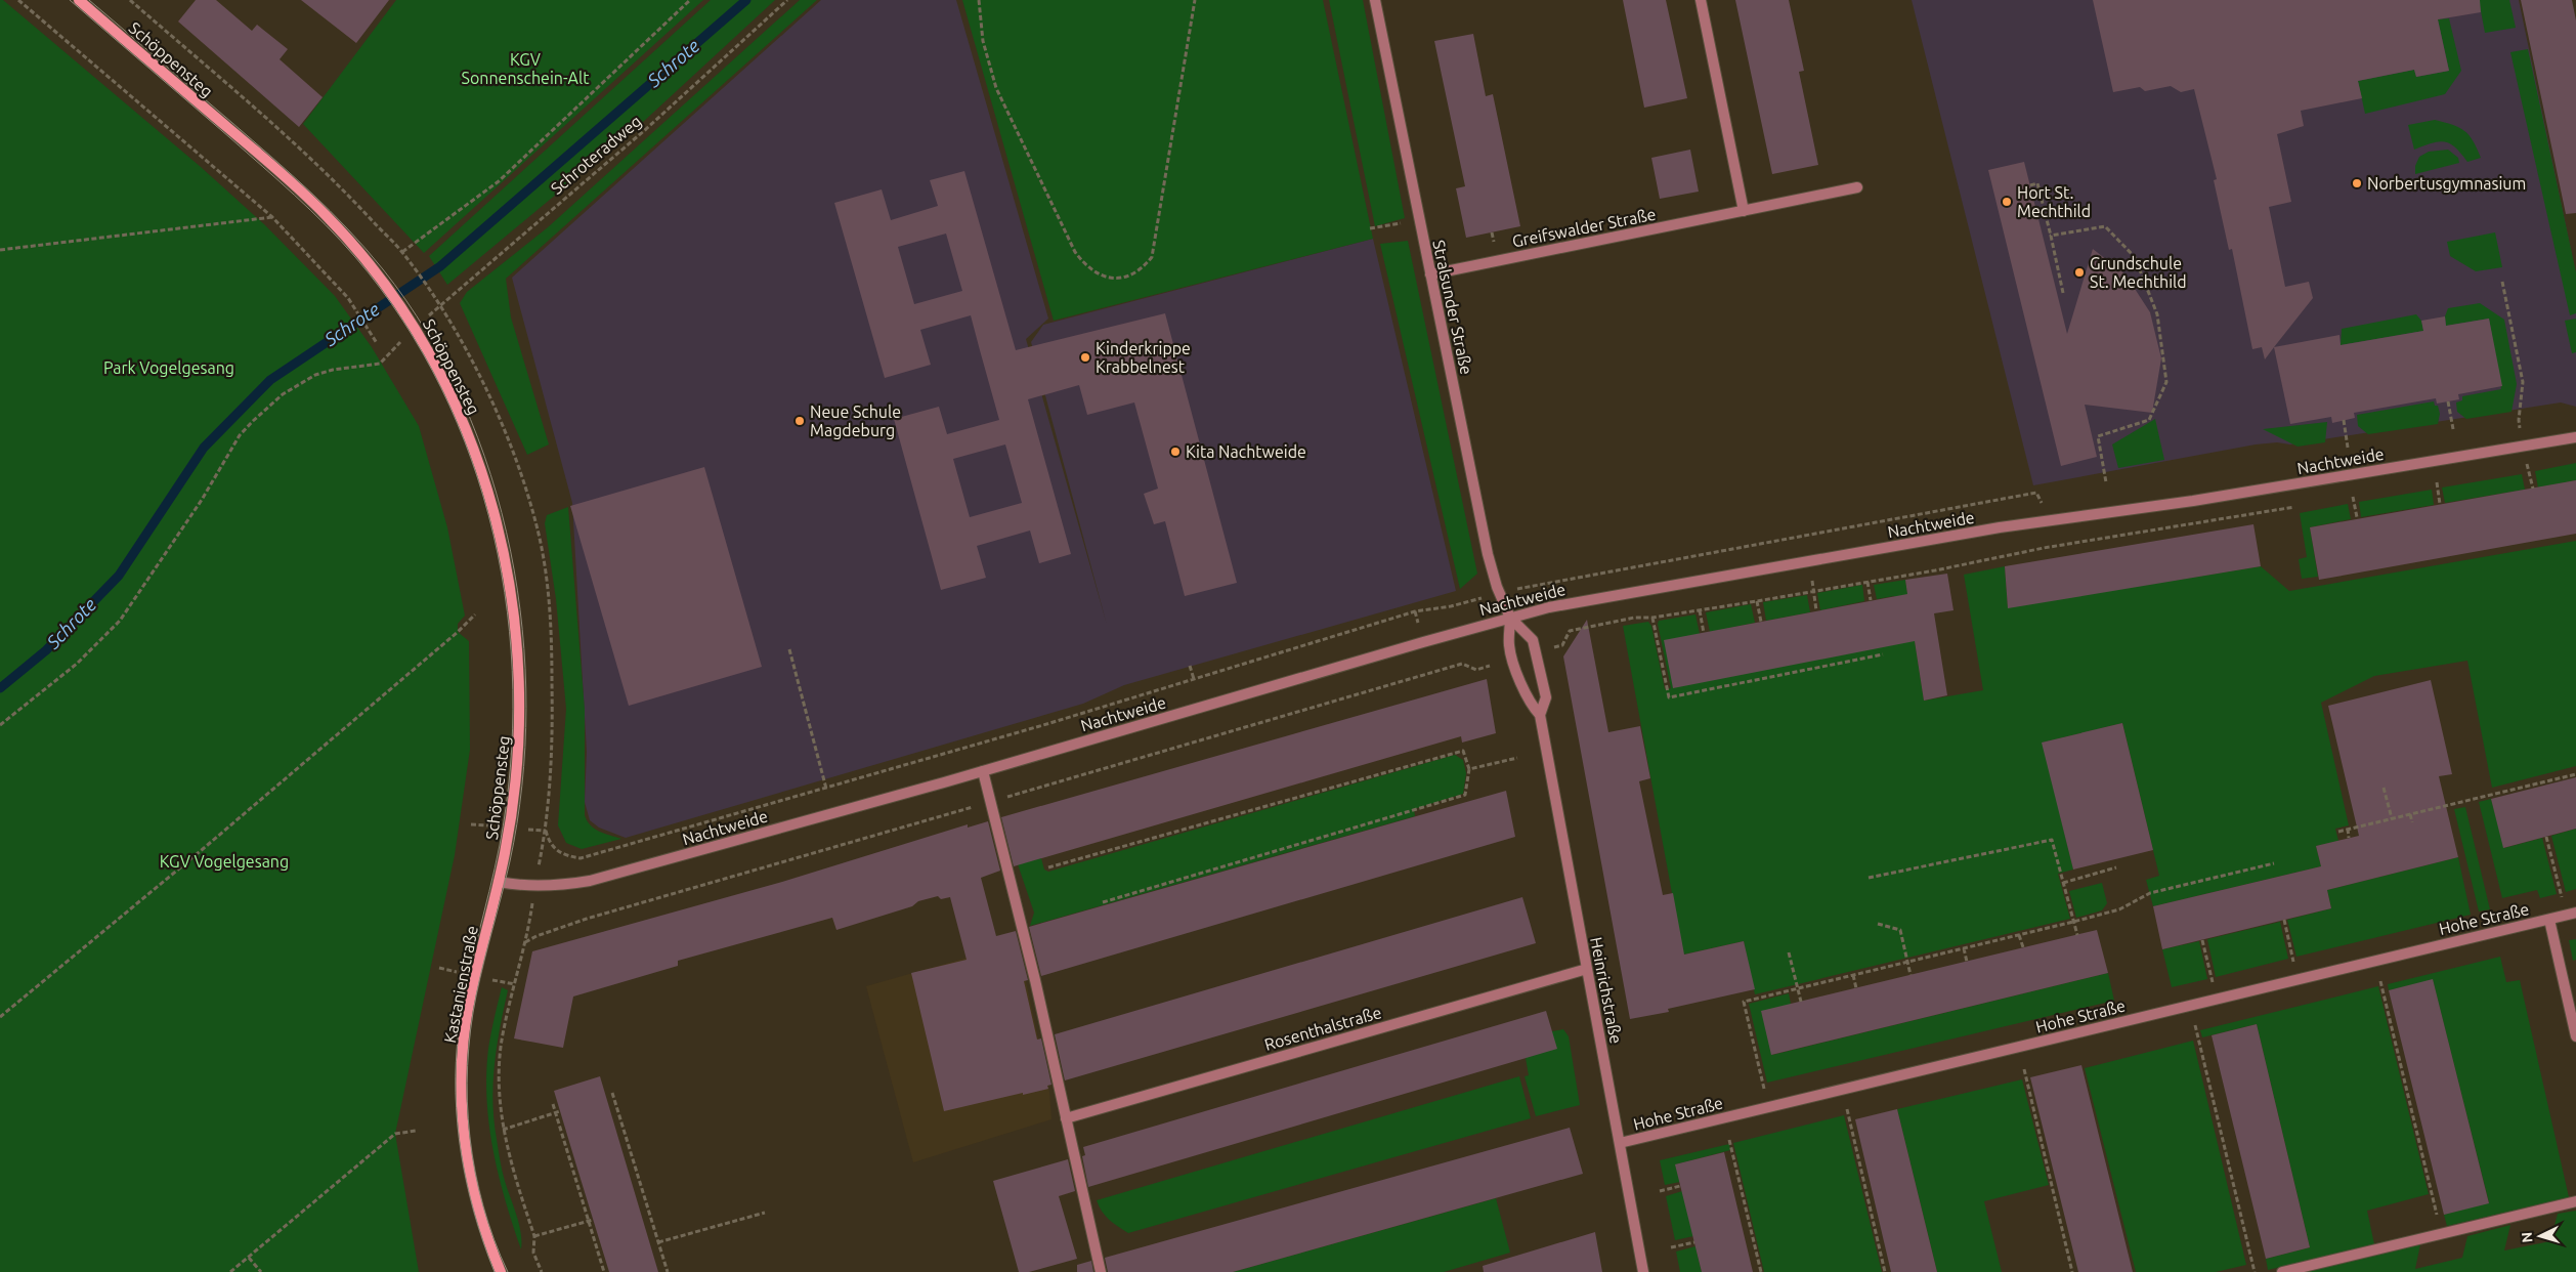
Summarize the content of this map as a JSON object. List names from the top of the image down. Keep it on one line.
{"streets":{"main road":["Schöppensteg","Kastanienstraße"],"street":["Greifswalder Straße","Stralsunder Straße","Nachtweide","Hohe Straße","Heinrichstraße","Rosenthalstraße"],"path":["Schroteradweg"]},"crossings":[["Schöppensteg","Schroteradweg"],["Schöppensteg","Nachtweide"],["Schöppensteg","Kastanienstraße"],["Greifswalder Straße","Stralsunder Straße"],["Stralsunder Straße","Nachtweide"],["Stralsunder Straße","Heinrichstraße"],["Nachtweide","Kastanienstraße"],["Nachtweide","Heinrichstraße"],["Hohe Straße","Heinrichstraße"],["Heinrichstraße","Rosenthalstraße"]],"water":["Schrote"],"parks":["KGV Sonnenschein-Alt","Park Vogelgesang","KGV Vogelgesang"],"places":["Norbertusgymnasium","Hort St. Mechthild","Grundschule St. Mechthild","Kinderkrippe Krabbelnest","Neue Schule Magdeburg","Kita Nachtweide"],"north":"left"}
